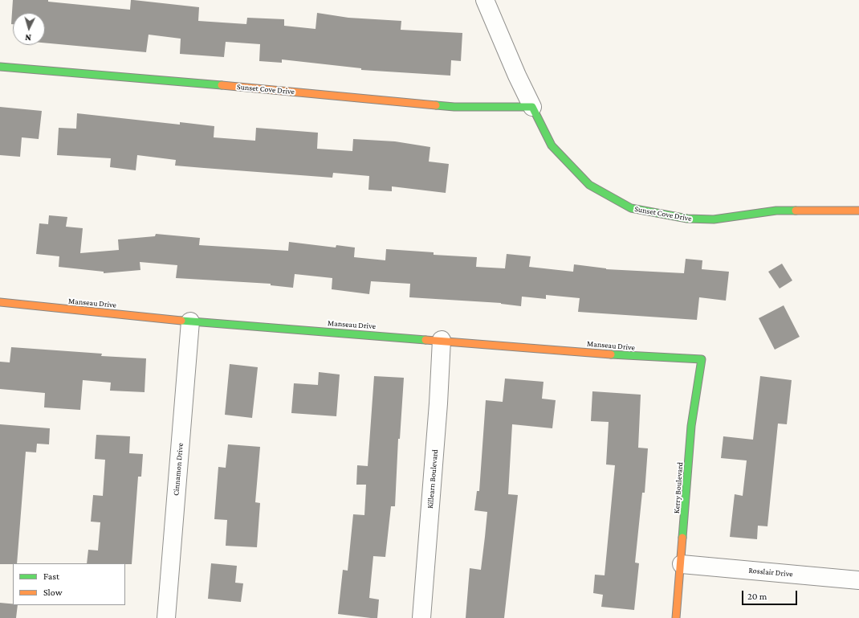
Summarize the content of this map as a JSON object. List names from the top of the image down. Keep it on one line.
{"streets":{"street":["Sunset Cove Drive","Manseau Drive","Cinnamon Drive","Killearn Boulevard","Kerry Boulevard","Rosslair Drive"]},"crossings":[["Manseau Drive","Cinnamon Drive"],["Manseau Drive","Killearn Boulevard"],["Manseau Drive","Kerry Boulevard"],["Kerry Boulevard","Rosslair Drive"]],"legend":["Fast","Slow"],"scale_bar":"20 m","north":"bottom"}
